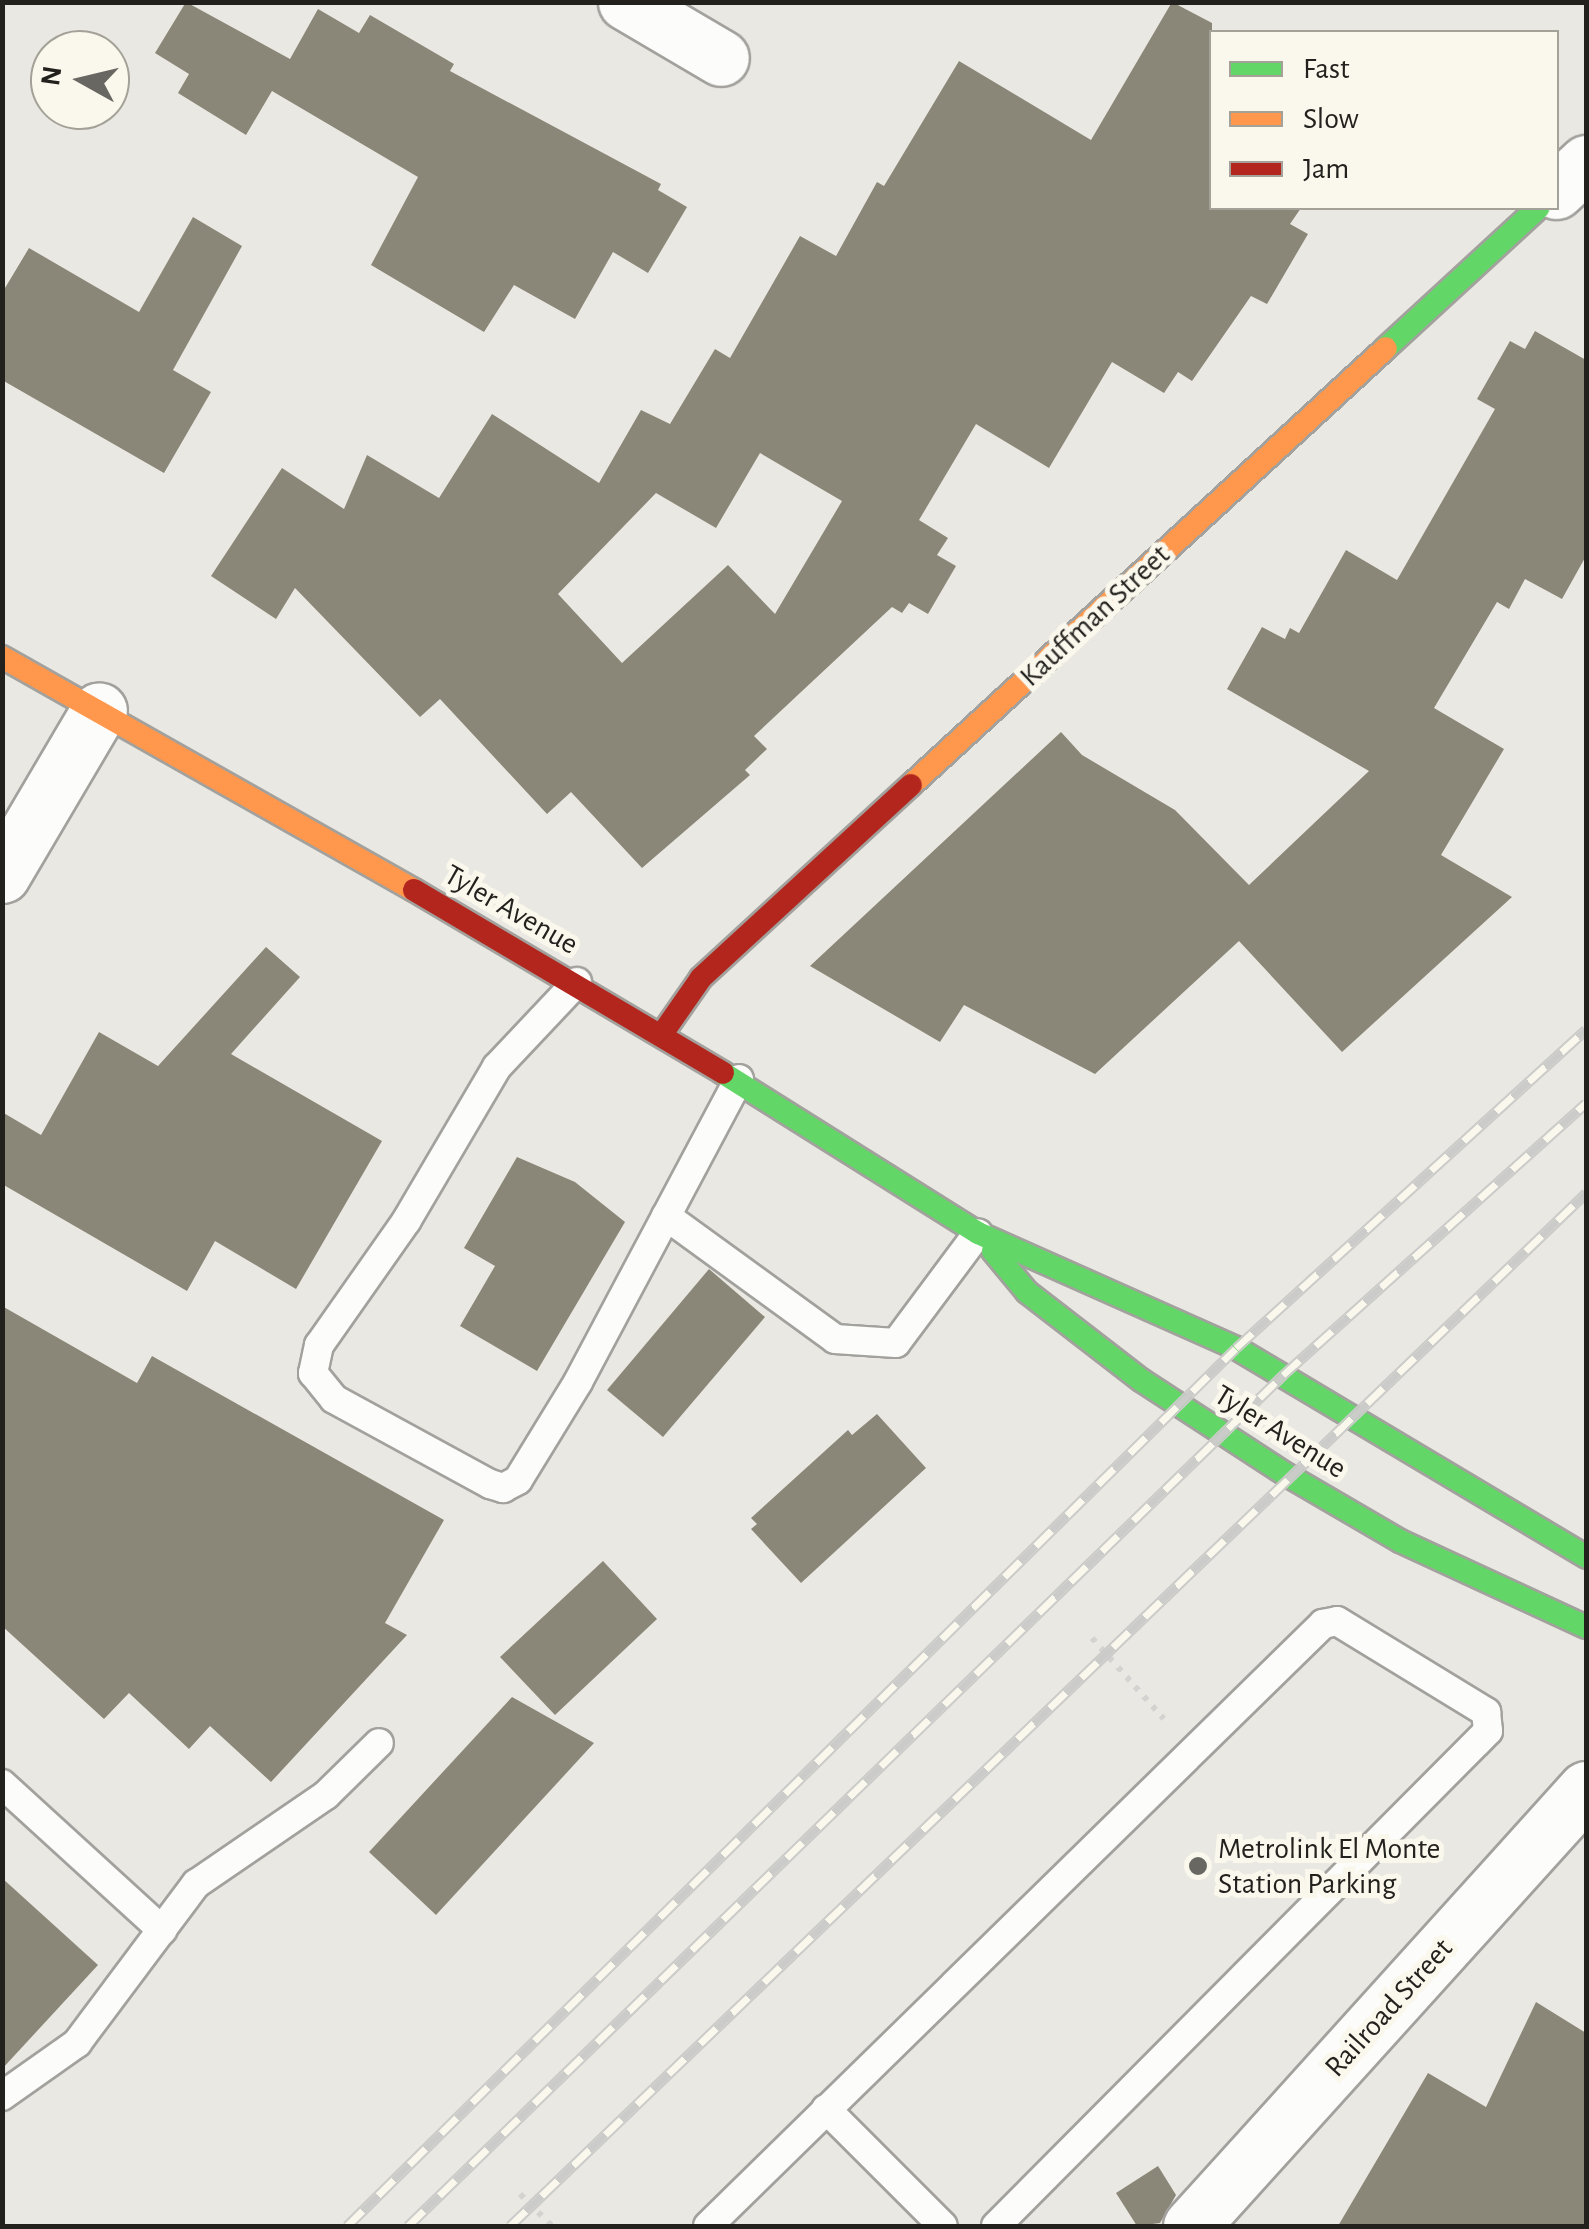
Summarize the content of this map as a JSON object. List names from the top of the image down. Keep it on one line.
{"streets":{"main road":["Kauffman Street","Tyler Avenue"],"street":["Railroad Street"]},"crossings":[["Kauffman Street","Tyler Avenue"]],"places":["Metrolink El Monte Station Parking"],"legend":["Fast","Slow","Jam"],"north":"left"}
